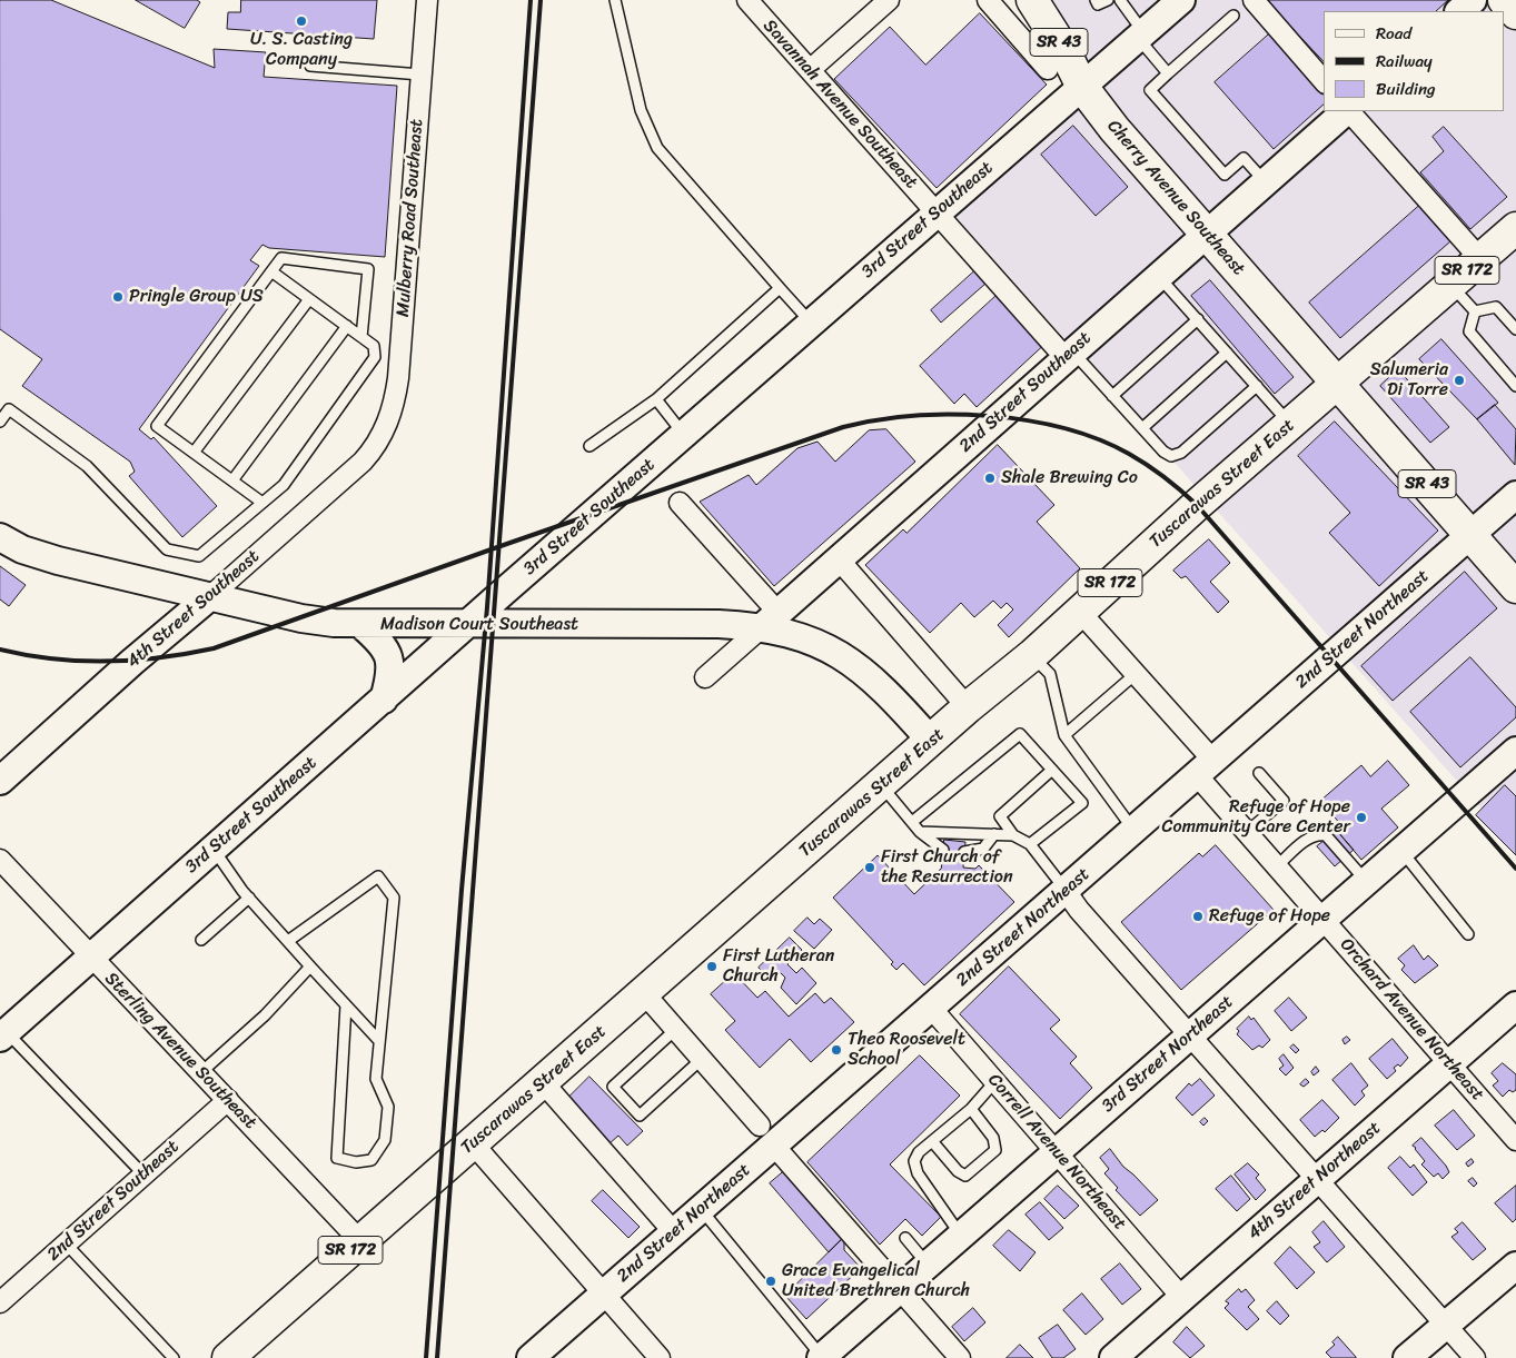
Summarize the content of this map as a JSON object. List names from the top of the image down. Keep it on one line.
{"streets":{"main road":["SR 43","Cherry Avenue Southeast","SR 172","Tuscarawas Street East"],"street":["Savannah Avenue Southeast","Mulberry Road Southeast","3rd Street Southeast","2nd Street Southeast","4th Street Southeast","Madison Court Southeast","2nd Street Northeast","Orchard Avenue Northeast","Sterling Avenue Southeast","3rd Street Northeast","Correll Avenue Northeast","4th Street Northeast"]},"crossings":[["SR 43","Cherry Avenue Southeast"],["SR 43","Tuscarawas Street East"],["SR 43","2nd Street Northeast"],["Savannah Avenue Southeast","3rd Street Southeast"],["Savannah Avenue Southeast","2nd Street Southeast"],["Cherry Avenue Southeast","3rd Street Southeast"],["Cherry Avenue Southeast","2nd Street Southeast"],["Cherry Avenue Southeast","Tuscarawas Street East"],["Mulberry Road Southeast","4th Street Southeast"],["3rd Street Southeast","Madison Court Southeast"],["3rd Street Southeast","Sterling Avenue Southeast"],["2nd Street Southeast","Madison Court Southeast"],["2nd Street Southeast","Sterling Avenue Southeast"],["Tuscarawas Street East","Madison Court Southeast"],["Tuscarawas Street East","Orchard Avenue Northeast"],["Tuscarawas Street East","Sterling Avenue Southeast"],["4th Street Southeast","Madison Court Southeast"],["2nd Street Northeast","Orchard Avenue Northeast"],["2nd Street Northeast","Correll Avenue Northeast"],["Orchard Avenue Northeast","3rd Street Northeast"],["Orchard Avenue Northeast","4th Street Northeast"],["3rd Street Northeast","Correll Avenue Northeast"],["Correll Avenue Northeast","4th Street Northeast"]],"places":["U. S. Casting Company","Pringle Group US","Salumeria Di Torre","Shale Brewing Co","Refuge of Hope Community Care Center","First Church of the Resurrection","Refuge of Hope","First Lutheran Church","Theo Roosevelt School","Grace Evangelical United Brethren Church"],"legend":["Road","Railway","Building"]}
